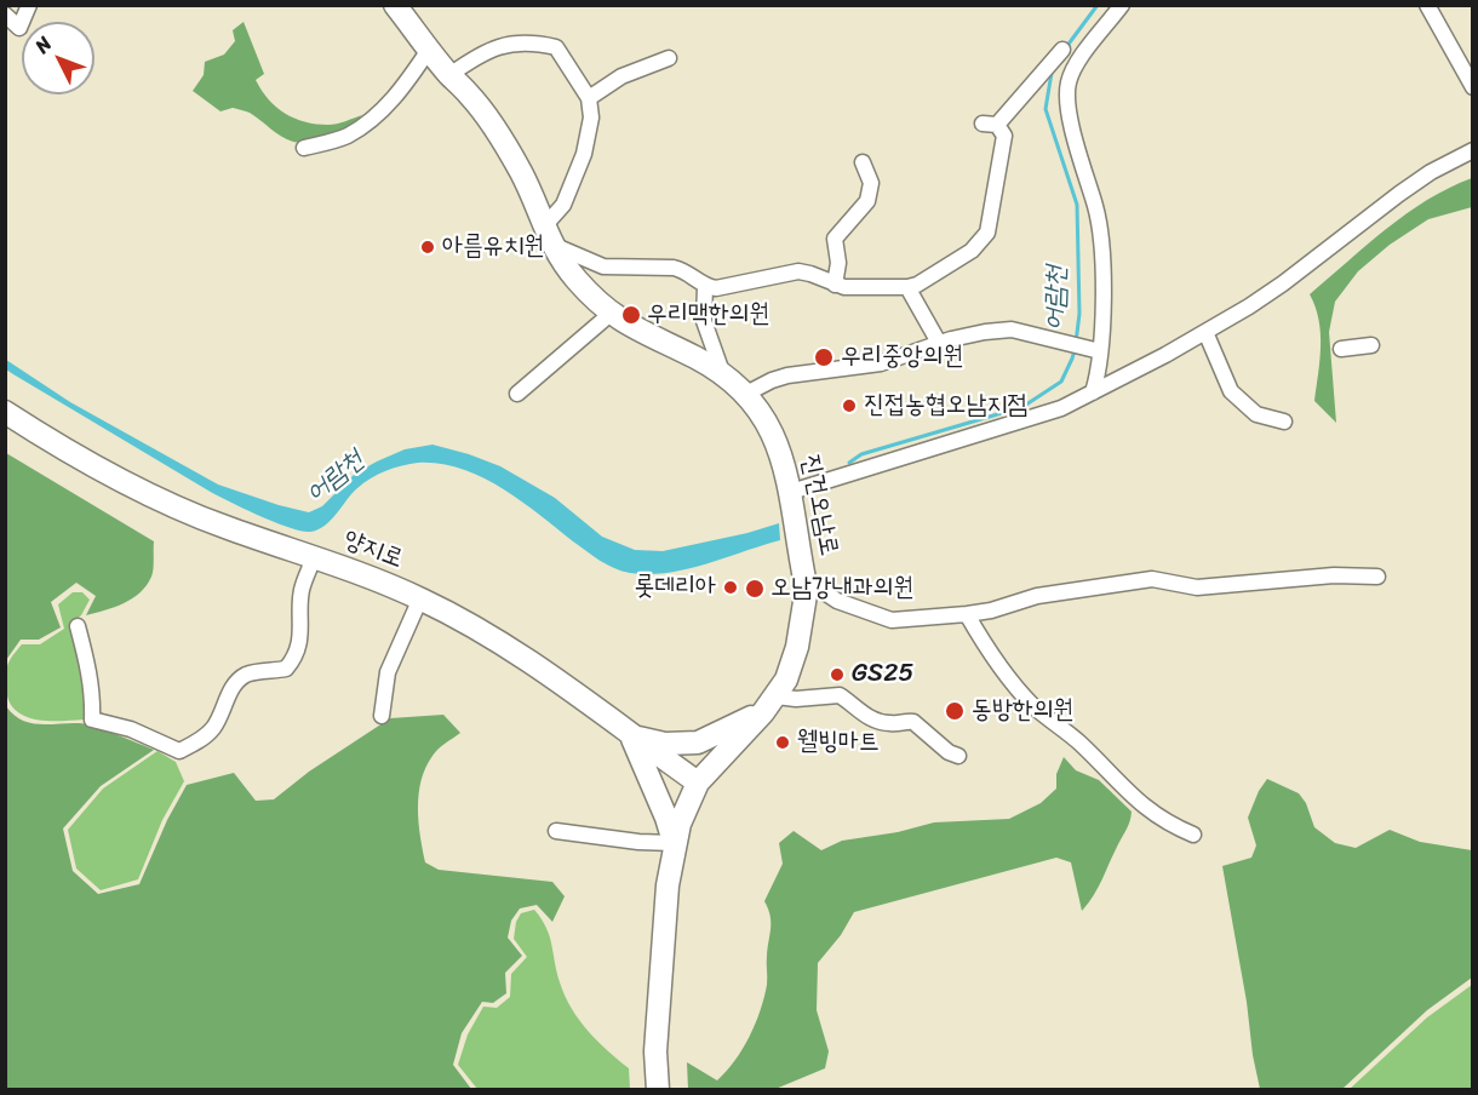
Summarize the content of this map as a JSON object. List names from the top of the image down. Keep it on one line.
{"streets":{"main road":["진건오남로","양지로"]},"crossings":[["진건오남로","양지로"]],"water":["어람천"],"places":["아름유치원","우리맥한의원","우리중앙의원","진접농협오남지점","롯데리아","오남강내과의원","GS25","동방한의원","웰빙마트"],"north":"top left"}
